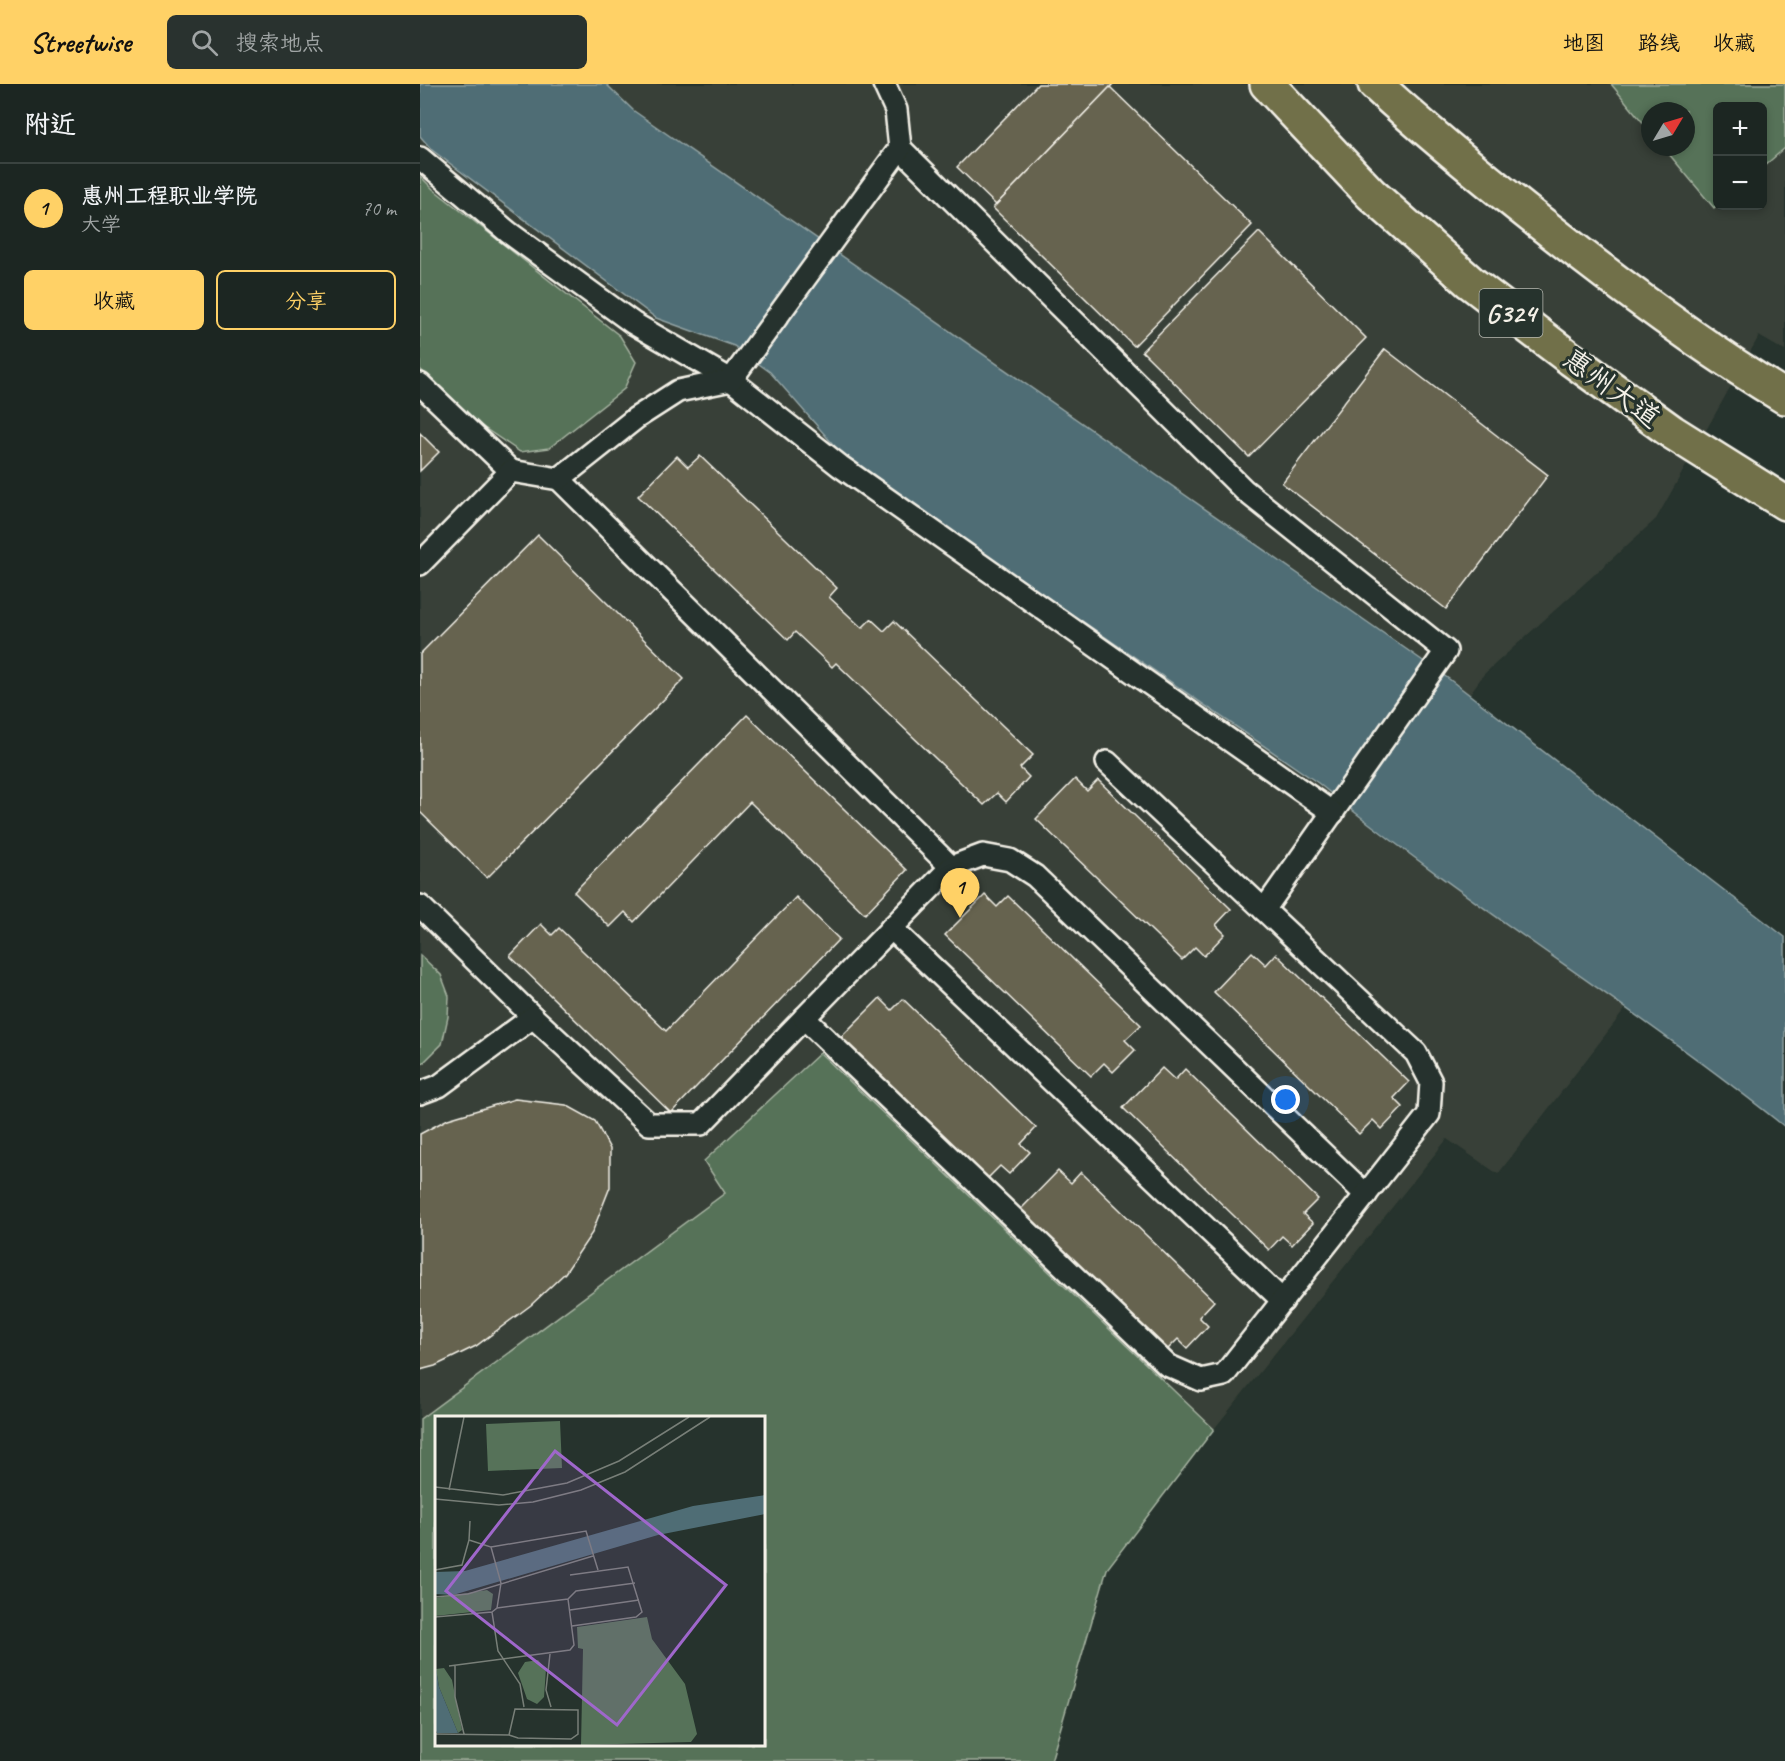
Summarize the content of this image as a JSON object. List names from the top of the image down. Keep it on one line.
{"streets":{"highway":["G324","惠州大道"]},"north":"top right","page":{"header":"Streetwise","search":"搜索地点","nav":["地图","路线","收藏"],"heading":"附近","map_buttons":["+","−"],"list":[{"mark":"1","name":"惠州工程职业学院","note":"大学","value":"70 m"}],"buttons":["收藏","分享"],"pins":"1"}}
